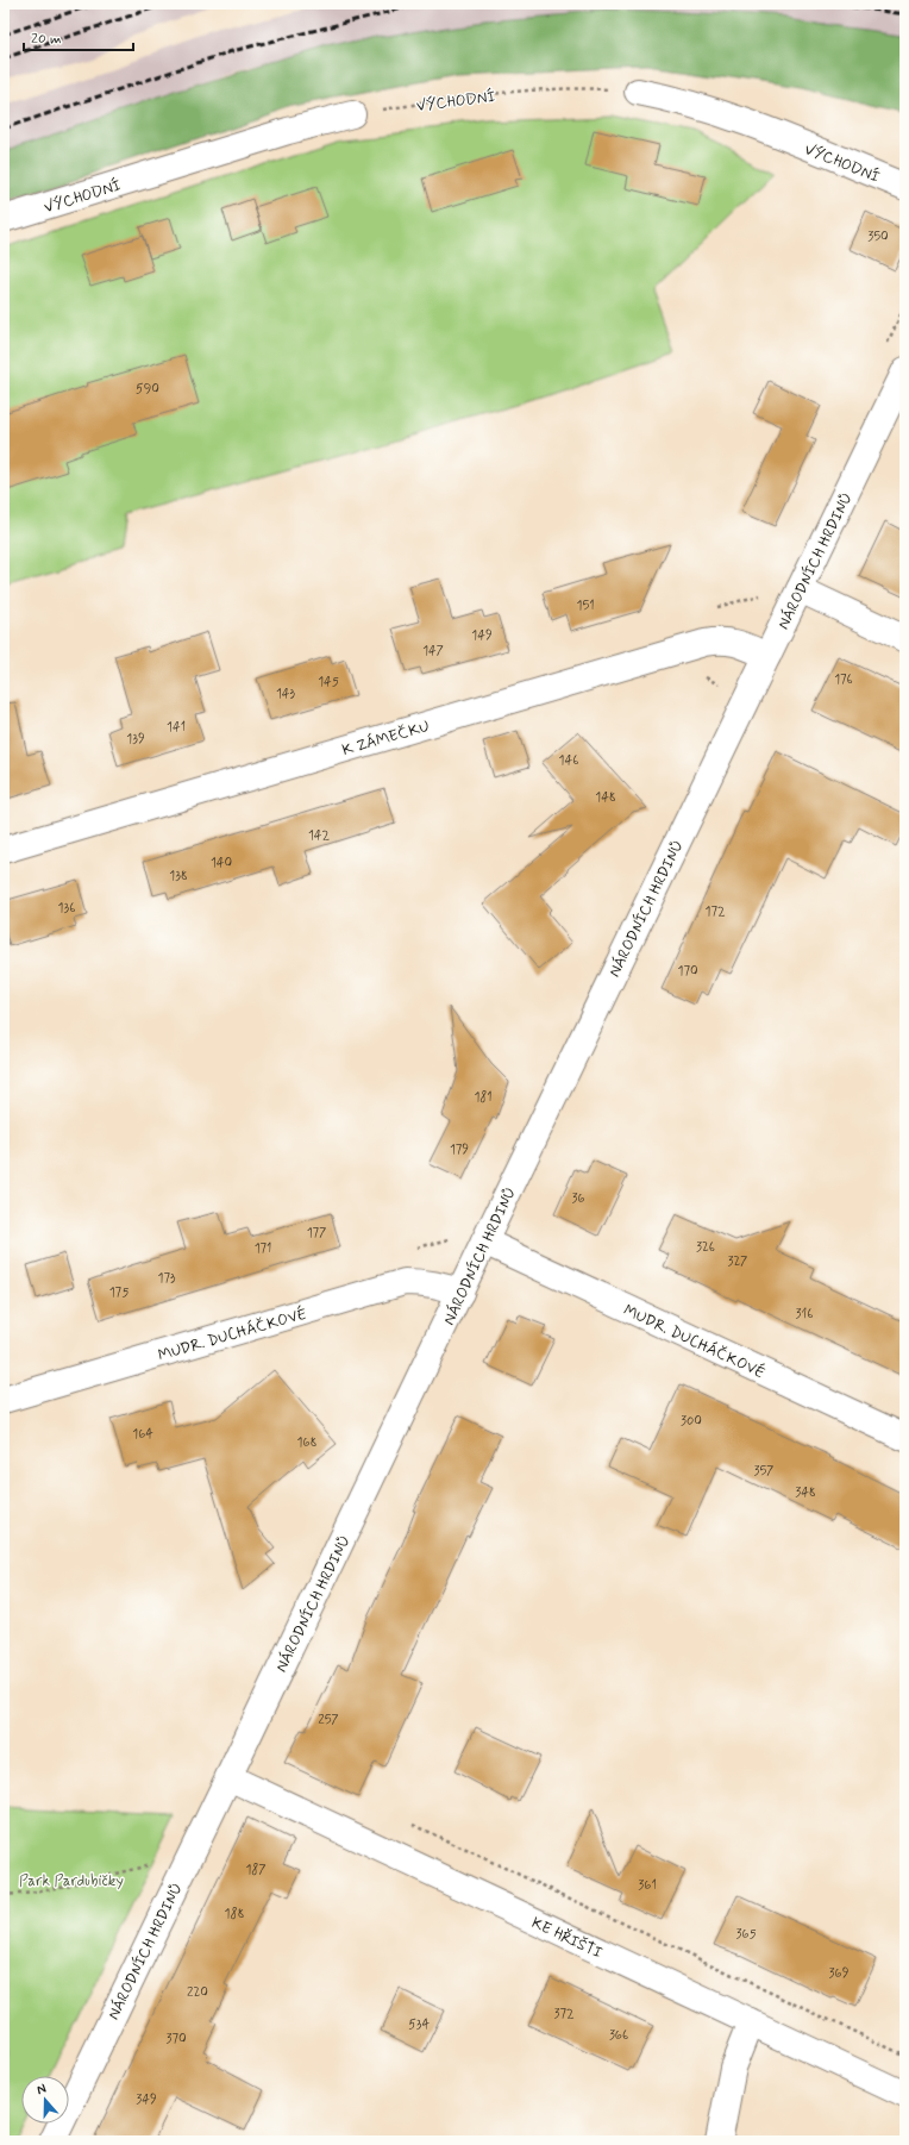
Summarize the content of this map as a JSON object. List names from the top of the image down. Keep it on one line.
{"streets":{"street":["VÝCHODNÍ","NÁRODNÍCH HRDINŮ","K ZÁMEČKU","MUDR. DUCHÁČKOVÉ","KE HŘIŠTI"]},"crossings":[["NÁRODNÍCH HRDINŮ","K ZÁMEČKU"],["NÁRODNÍCH HRDINŮ","MUDR. DUCHÁČKOVÉ"],["NÁRODNÍCH HRDINŮ","KE HŘIŠTI"]],"parks":["Park Pardubičky"],"house_numbers":["350","590","151","149","147","176","145","143","141","139","146","148","142","140","138","136","172","170","181","179","36","177","326","171","327","173","175","316","300","164","168","357","348","257","187","361","188","365","369","220","372","534","366","370","349"],"scale_bar":"20 m","north":"top"}
